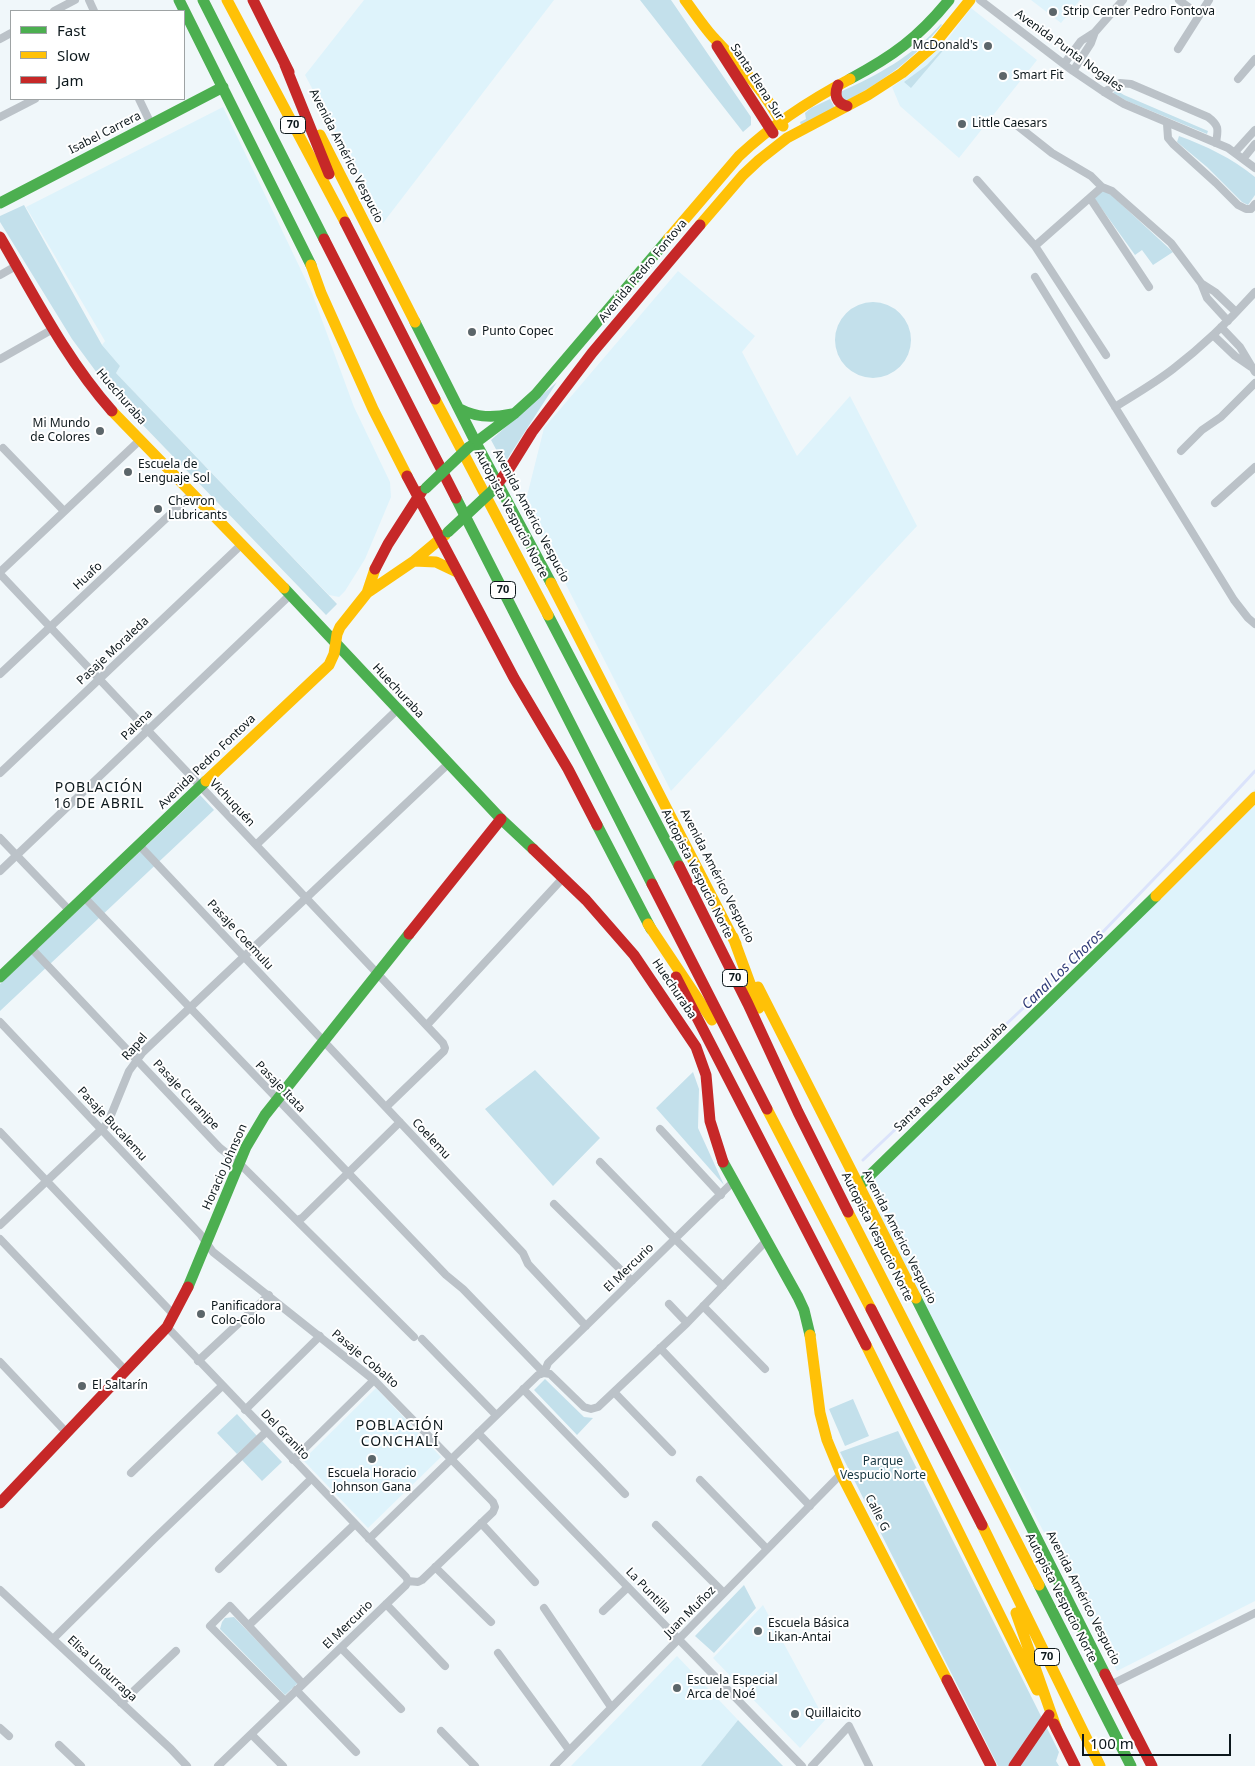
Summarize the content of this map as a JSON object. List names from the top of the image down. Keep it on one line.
{"streets":{"main road":["Santa Elena Sur","70","Isabel Carrera","Avenida Américo Vespucio","Avenida Pedro Fontova","Huechuraba","Autopista Vespucio Norte","Santa Rosa de Huechuraba","Horacio Johnson","Calle G"],"street":["Avenida Punta Nogales","Huafo","Pasaje Moraleda","Palena","Vichuquén","Pasaje Coemulu","Rapel","Pasaje Itata","Pasaje Curanipe","Pasaje Bucalemu","Coelemu","El Mercurio","Pasaje Cobalto","Del Granito","La Puntilla","Juan Muñoz","Elisa Undurraga"]},"crossings":[["Santa Elena Sur","Avenida Pedro Fontova"],["Avenida Américo Vespucio","Avenida Pedro Fontova"],["Avenida Américo Vespucio","Santa Rosa de Huechuraba"],["Avenida Pedro Fontova","Huechuraba"],["Avenida Pedro Fontova","Vichuquén"],["Avenida Pedro Fontova","Pasaje Coemulu"],["Avenida Pedro Fontova","Pasaje Itata"],["Avenida Pedro Fontova","Pasaje Curanipe"],["Huechuraba","Huafo"],["Huechuraba","Pasaje Moraleda"],["Huechuraba","Palena"],["Huechuraba","Rapel"],["Huechuraba","Horacio Johnson"],["Huechuraba","El Mercurio"],["Huechuraba","Calle G"],["Huafo","Vichuquén"],["Pasaje Moraleda","Vichuquén"],["Palena","Vichuquén"],["Vichuquén","Rapel"],["Vichuquén","Coelemu"],["Vichuquén","Horacio Johnson"],["Pasaje Coemulu","Rapel"],["Pasaje Coemulu","Coelemu"],["Pasaje Coemulu","Horacio Johnson"],["Rapel","Pasaje Itata"],["Rapel","Pasaje Curanipe"],["Rapel","Pasaje Bucalemu"],["Pasaje Itata","Horacio Johnson"],["Pasaje Itata","El Mercurio"],["Pasaje Curanipe","Horacio Johnson"],["Pasaje Bucalemu","Horacio Johnson"],["Pasaje Bucalemu","Pasaje Cobalto"],["Coelemu","Horacio Johnson"],["Coelemu","El Mercurio"],["Horacio Johnson","Pasaje Cobalto"],["Horacio Johnson","Del Granito"],["El Mercurio","Pasaje Cobalto"],["El Mercurio","Del Granito"],["El Mercurio","Calle G"],["El Mercurio","La Puntilla"],["Calle G","Juan Muñoz"],["La Puntilla","Juan Muñoz"]],"districts":["POBLACIÓN 16 DE ABRIL","POBLACIÓN CONCHALÍ"],"water":["Canal Los Choros"],"parks":["Parque Vespucio Norte"],"places":["Strip Center Pedro Fontova","McDonald's","Smart Fit","Little Caesars","Punto Copec","Mi Mundo de Colores","Escuela de Lenguaje Sol","Chevron Lubricants","Panificadora Colo-Colo","El Saltarín","Escuela Horacio Johnson Gana","Escuela Básica Likan-Antai","Escuela Especial Arca de Noé","Quillaicito"],"legend":["Fast","Slow","Jam"],"scale_bar":"100 m"}
